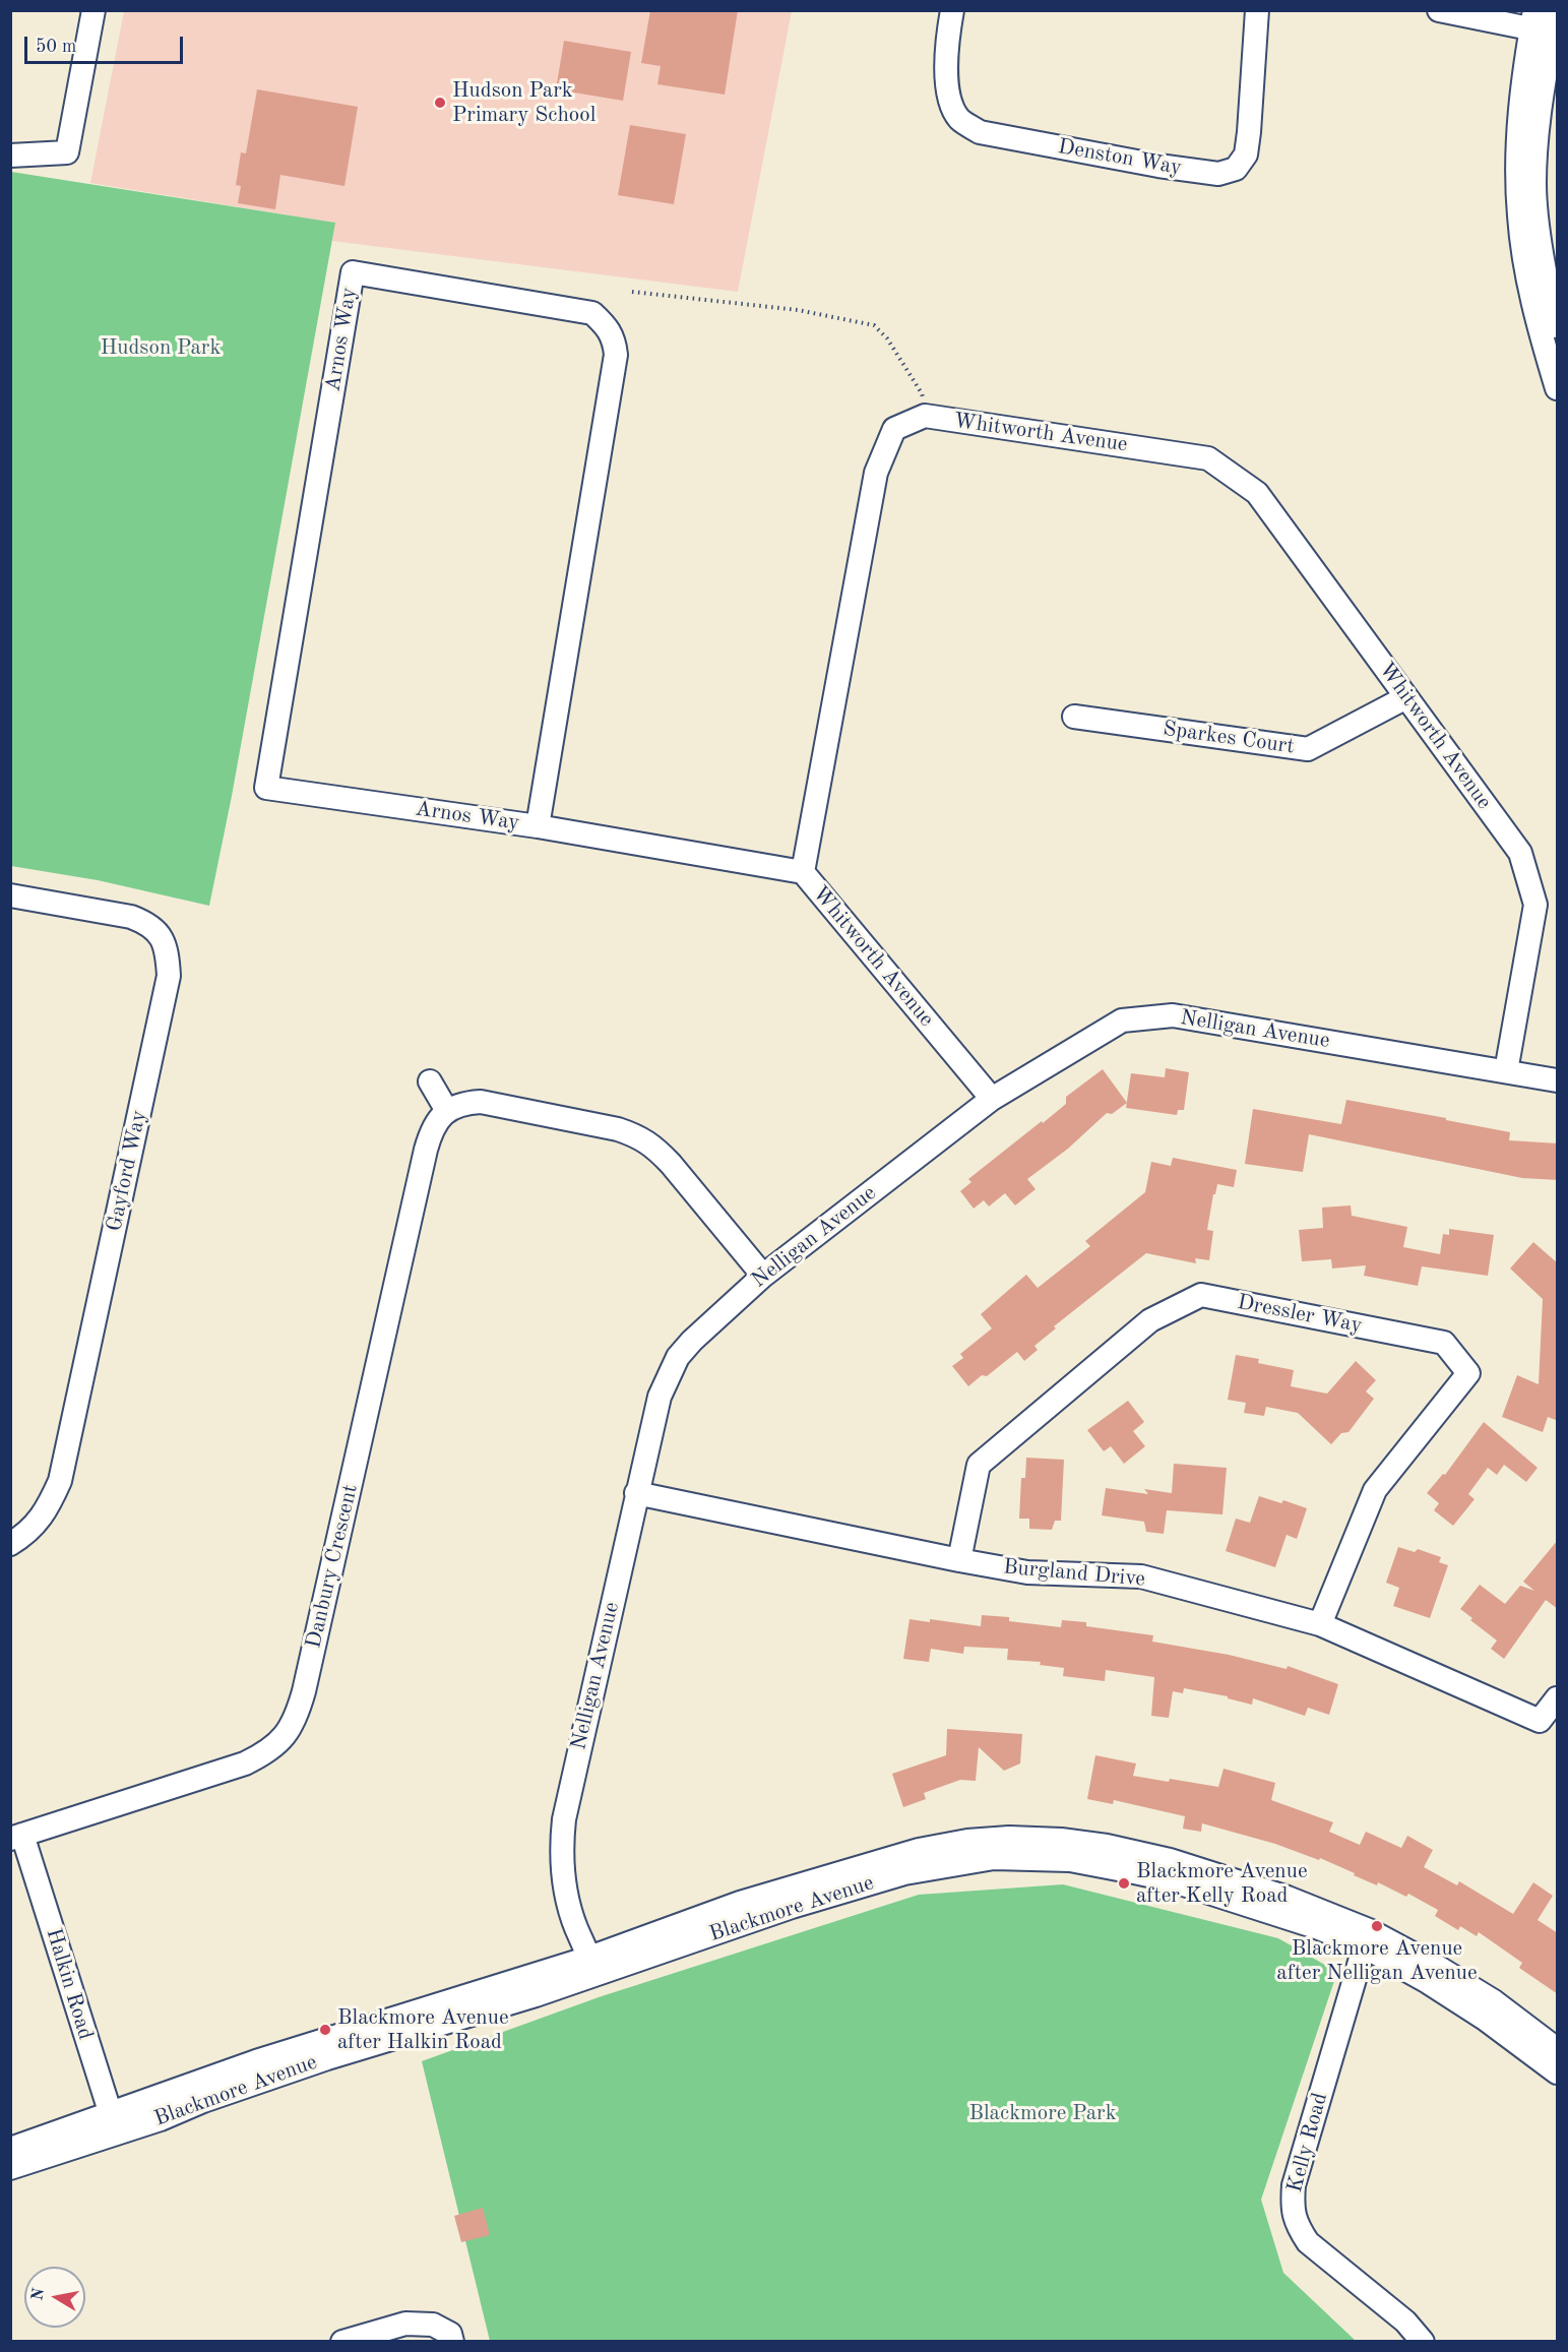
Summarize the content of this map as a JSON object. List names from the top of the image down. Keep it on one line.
{"streets":{"street":["Denston Way","Arnos Way","Whitworth Avenue","Sparkes Court","Nelligan Avenue","Gayford Way","Dressler Way","Danbury Crescent","Burgland Drive","Blackmore Avenue","Halkin Road","Kelly Road"]},"crossings":[["Arnos Way","Whitworth Avenue"],["Whitworth Avenue","Sparkes Court"],["Whitworth Avenue","Nelligan Avenue"],["Nelligan Avenue","Burgland Drive"],["Nelligan Avenue","Blackmore Avenue"],["Dressler Way","Burgland Drive"],["Danbury Crescent","Halkin Road"],["Blackmore Avenue","Halkin Road"],["Blackmore Avenue","Kelly Road"]],"parks":["Hudson Park","Blackmore Park"],"places":["Hudson Park Primary School","Blackmore Avenue after Kelly Road","Blackmore Avenue after Nelligan Avenue","Blackmore Avenue after Halkin Road"],"scale_bar":"50 m","north":"left"}
